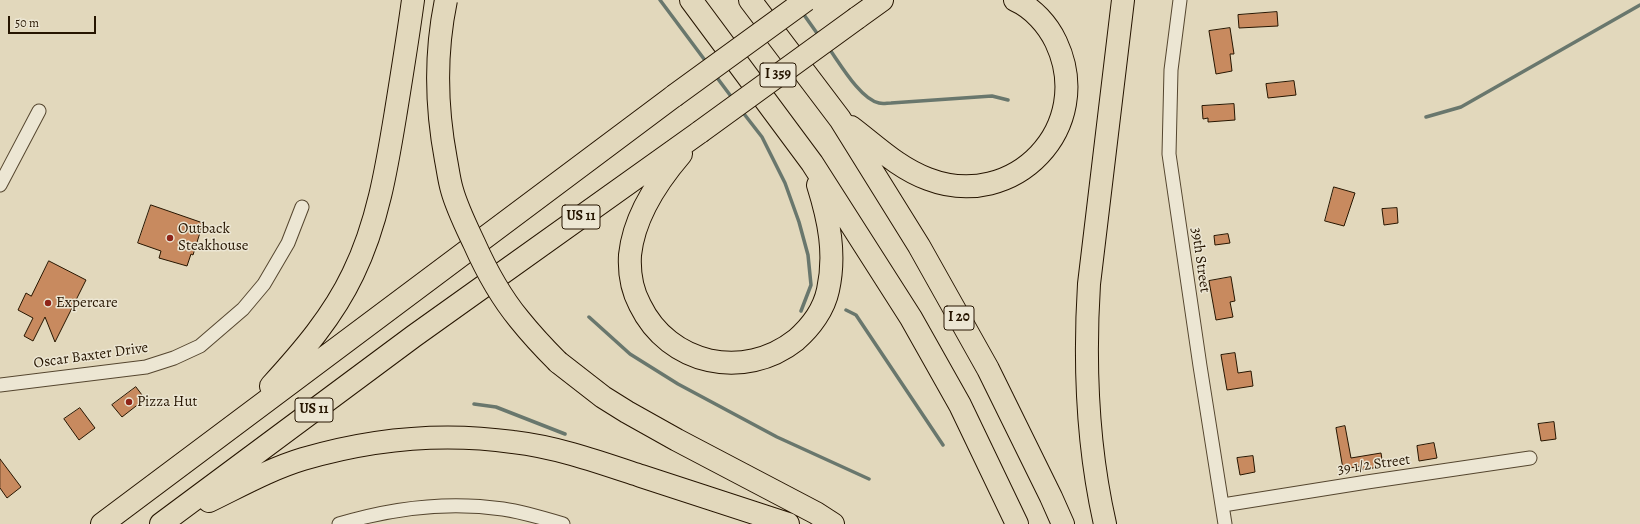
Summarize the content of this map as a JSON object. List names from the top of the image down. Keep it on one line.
{"streets":{"highway":["I 359","US 11","I 20"],"street":["39th Street","Oscar Baxter Drive","39 1/2 Street"]},"crossings":[["I 359","US 11"],["39th Street","39 1/2 Street"]],"places":["Outback Steakhouse","Expercare","Pizza Hut"],"scale_bar":"50 m"}
